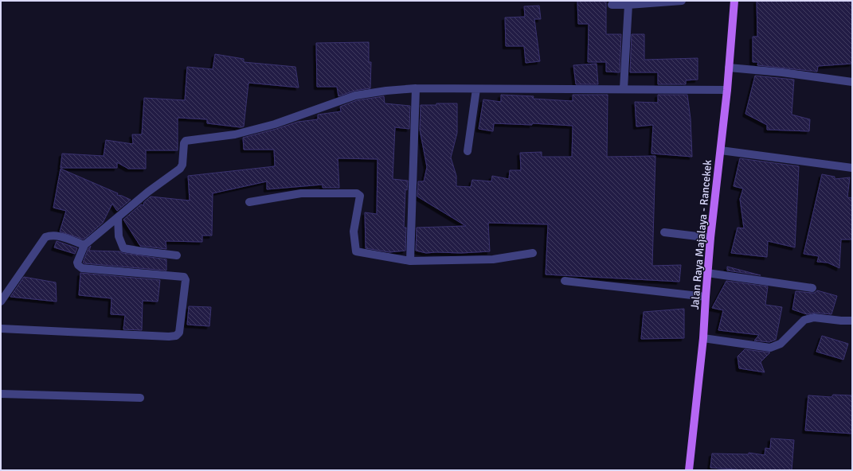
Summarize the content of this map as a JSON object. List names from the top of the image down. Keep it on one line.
{"streets":{"main road":["Jalan Raya Majalaya - Rancekek"]}}
